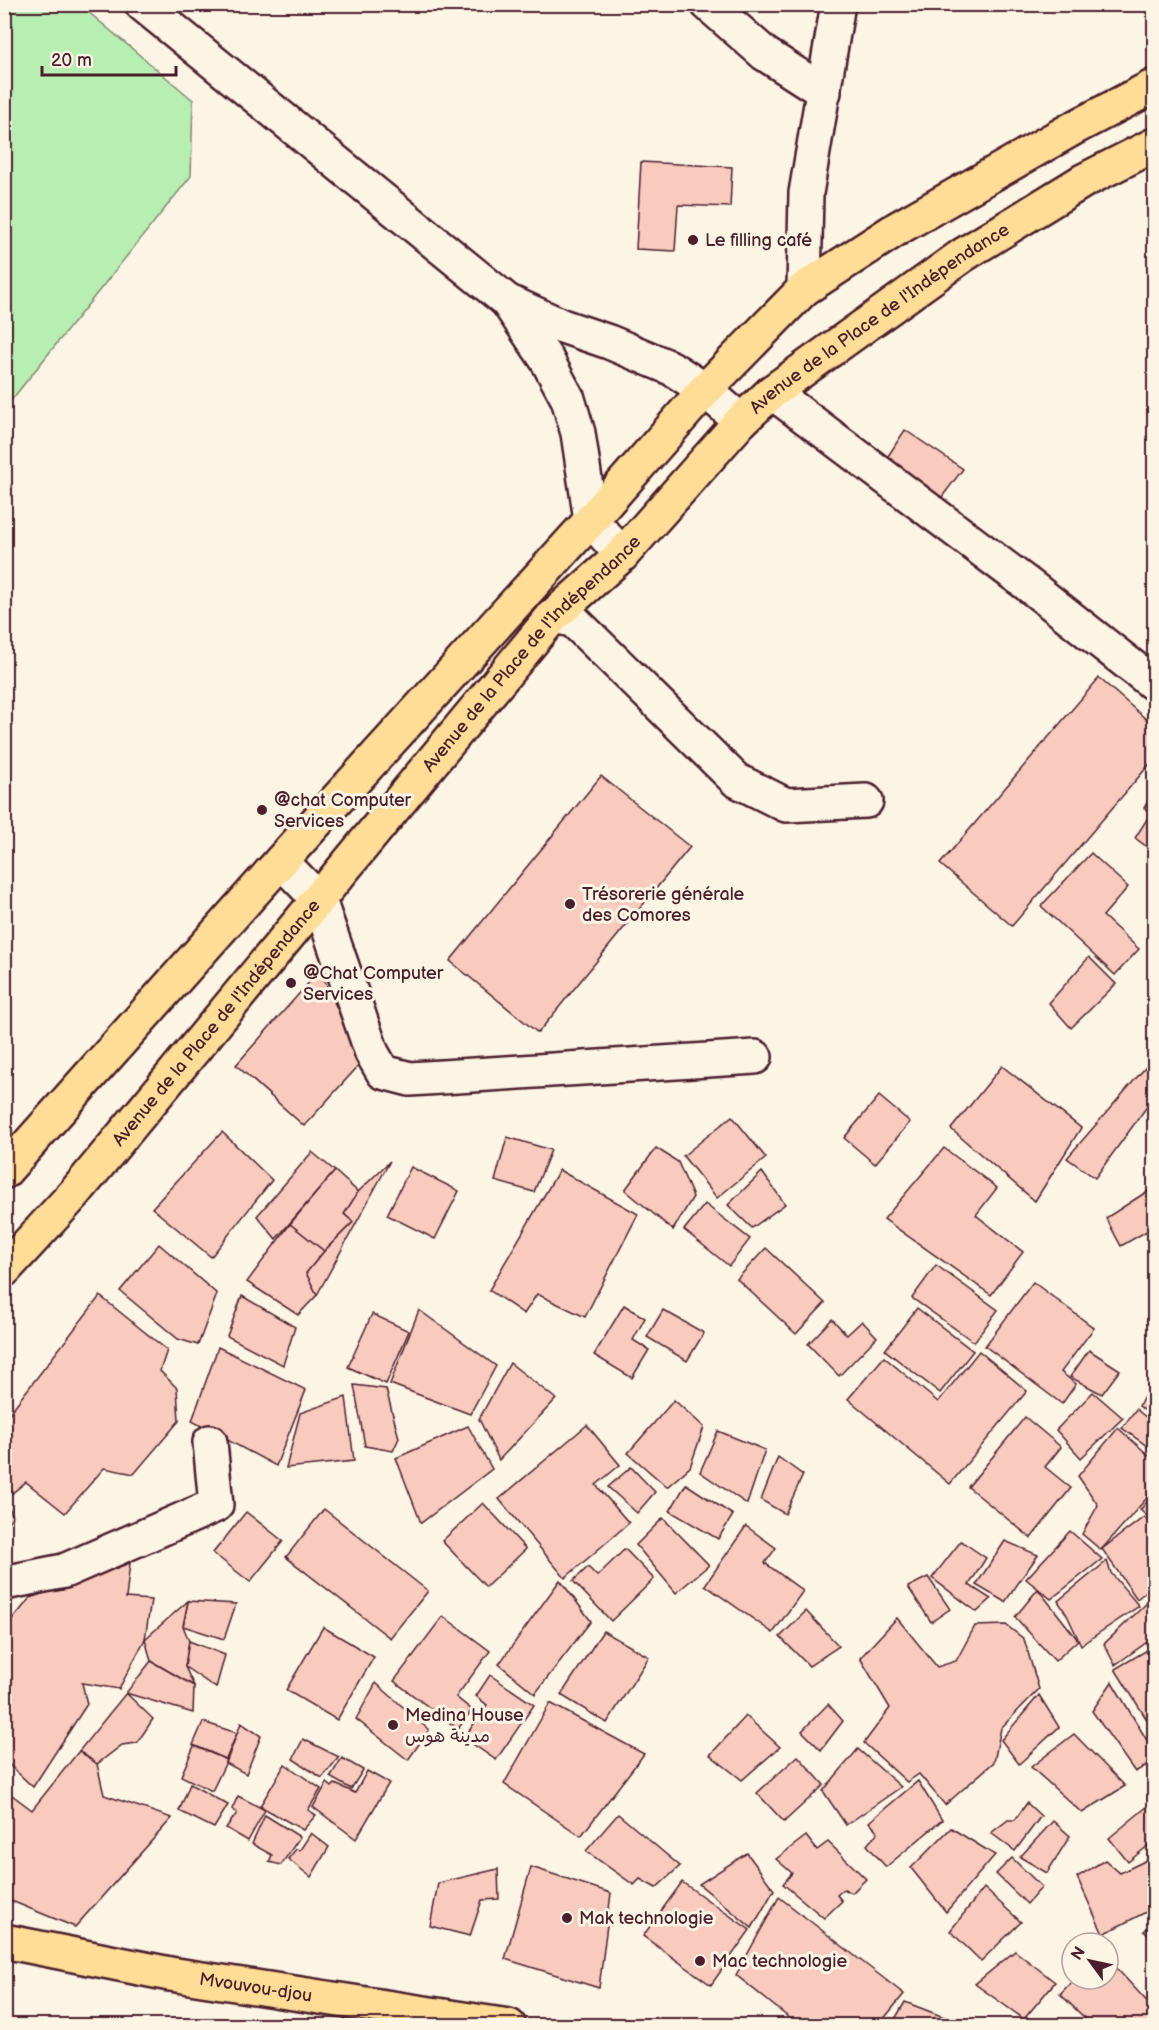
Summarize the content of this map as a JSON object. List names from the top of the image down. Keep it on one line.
{"streets":{"main road":["Avenue de la Place de l'Indépendance","Mvouvou-djou"]},"places":["Le filling café","@chat Computer Services","Trésorerie générale des Comores","@Chat Computer Services","Medina House مدينة هوس","Mak technologie","Mac technologie"],"scale_bar":"20 m","north":"top left"}
